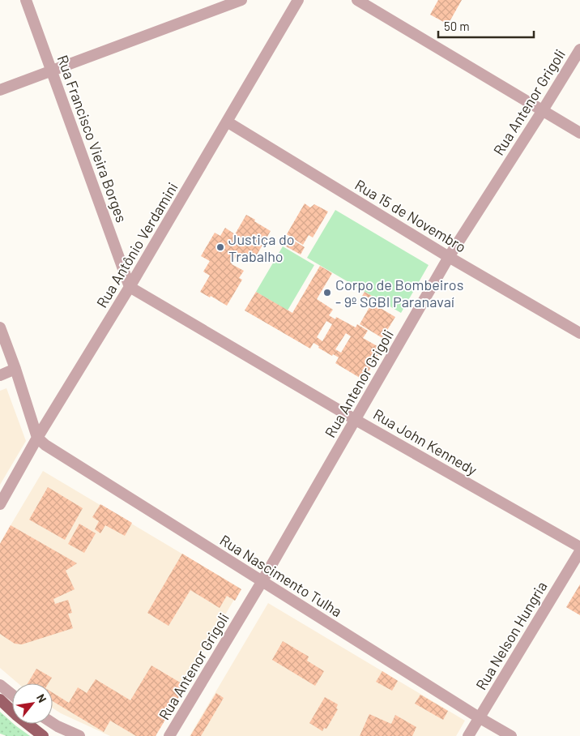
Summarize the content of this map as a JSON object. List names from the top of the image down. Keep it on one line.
{"streets":{"street":["Rua Antenor Grigoli","Rua Francisco Vieira Borges","Rua 15 de Novembro","Rua Antônio Verdamini","Rua John Kennedy","Rua Nascimento Tulha","Rua Nelson Hungria"]},"crossings":[["Rua Antenor Grigoli","Rua 15 de Novembro"],["Rua Antenor Grigoli","Rua John Kennedy"],["Rua Antenor Grigoli","Rua Nascimento Tulha"],["Rua Francisco Vieira Borges","Rua Antônio Verdamini"],["Rua Francisco Vieira Borges","Rua John Kennedy"],["Rua 15 de Novembro","Rua Antônio Verdamini"],["Rua Antônio Verdamini","Rua John Kennedy"],["Rua Antônio Verdamini","Rua Nascimento Tulha"],["Rua Nascimento Tulha","Rua Nelson Hungria"]],"places":["Justiça do Trabalho","Corpo de Bombeiros - 9º SGBI Paranavaí"],"scale_bar":"50 m","north":"top right"}
